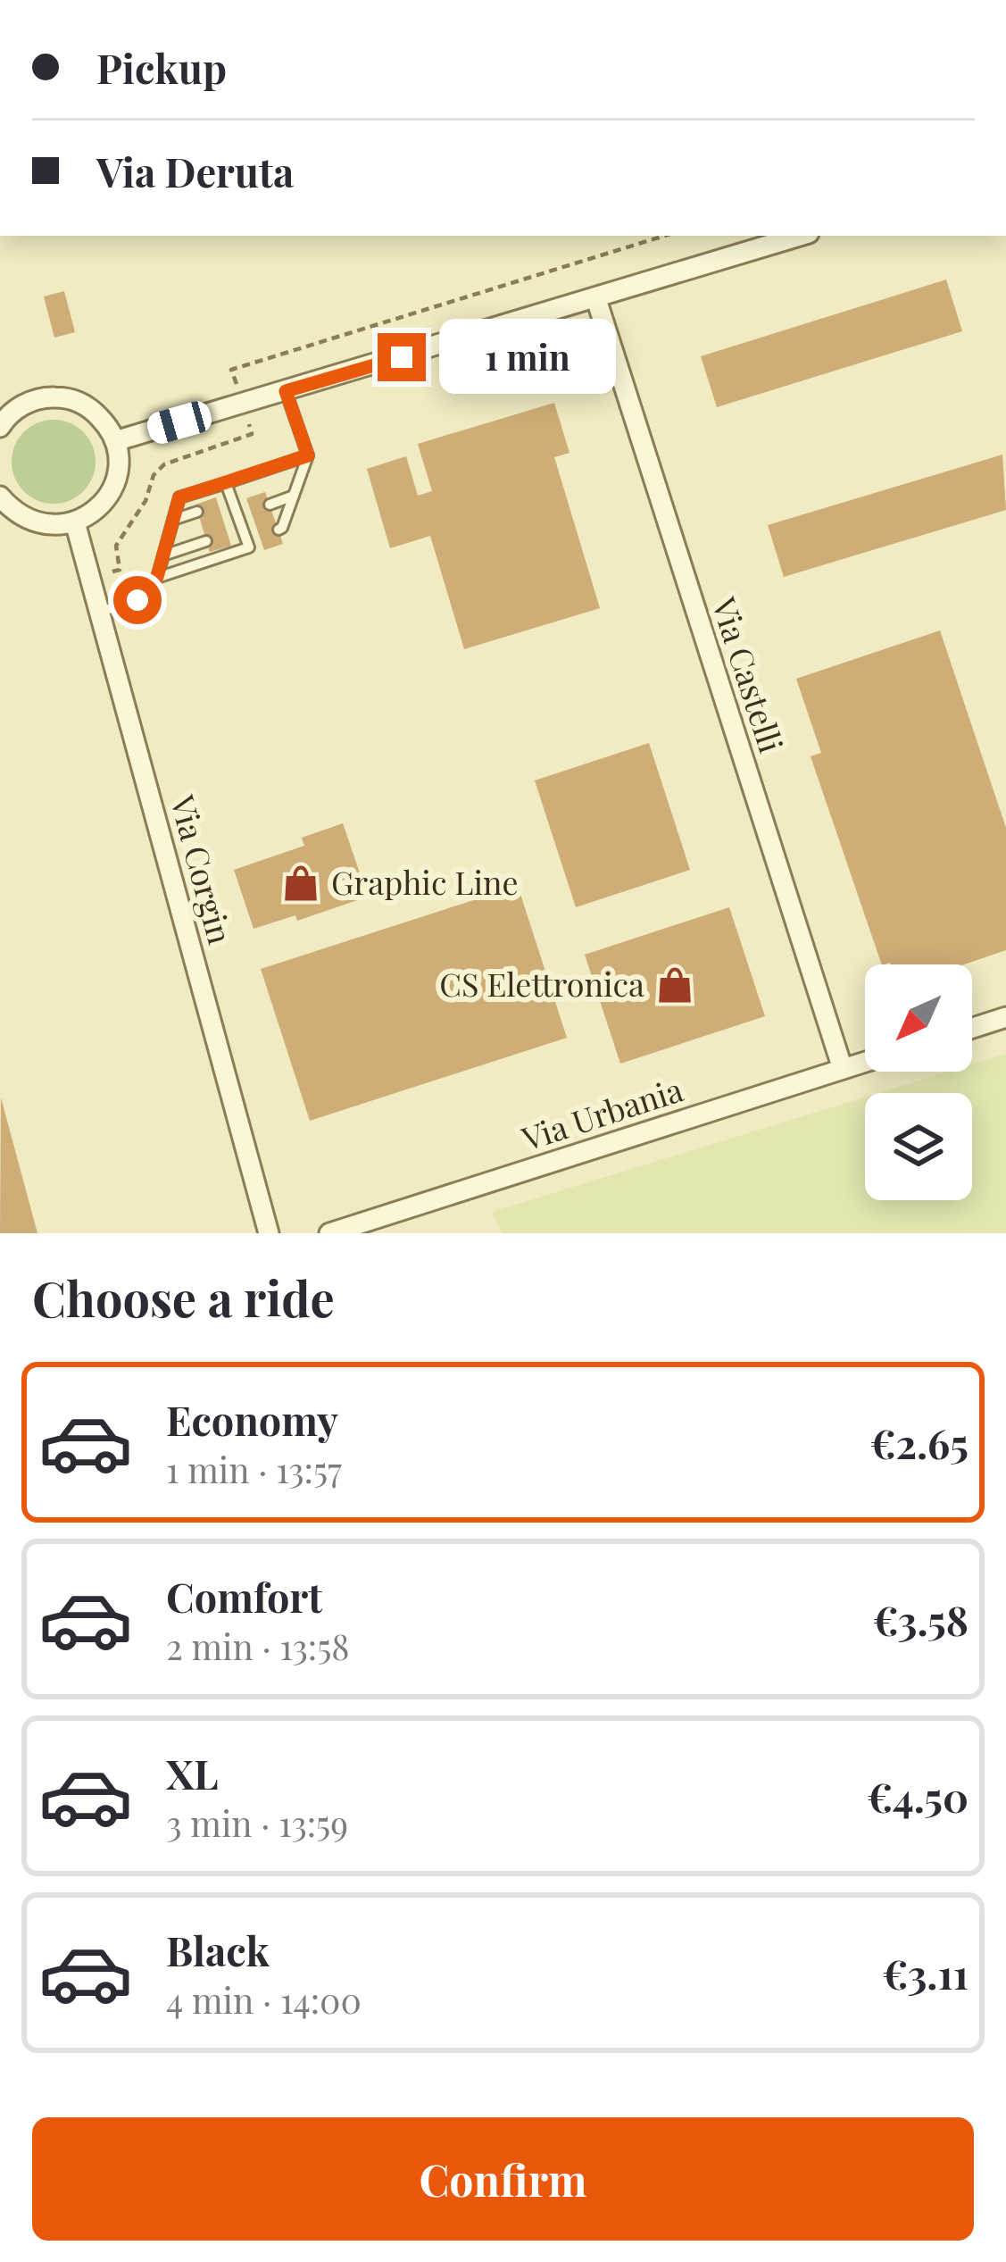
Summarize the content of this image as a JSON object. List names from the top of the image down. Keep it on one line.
{"streets":{"street":["Via Castelli","Via Corgin","Via Urbania"]},"crossings":[["Via Castelli","Via Urbania"]],"places":{"shop":["Graphic Line","CS Elettronica"]},"north":"bottom left","page":{"banner":["Pickup","Via Deruta"],"bubble":"1 min","heading":"Choose a ride","list":[{"name":"Economy","note":"1 min · 13:57","value":"€2.65"},{"name":"Comfort","note":"2 min · 13:58","value":"€3.58"},{"name":"XL","note":"3 min · 13:59","value":"€4.50"},{"name":"Black","note":"4 min · 14:00","value":"€3.11"}],"buttons":"Confirm"}}
